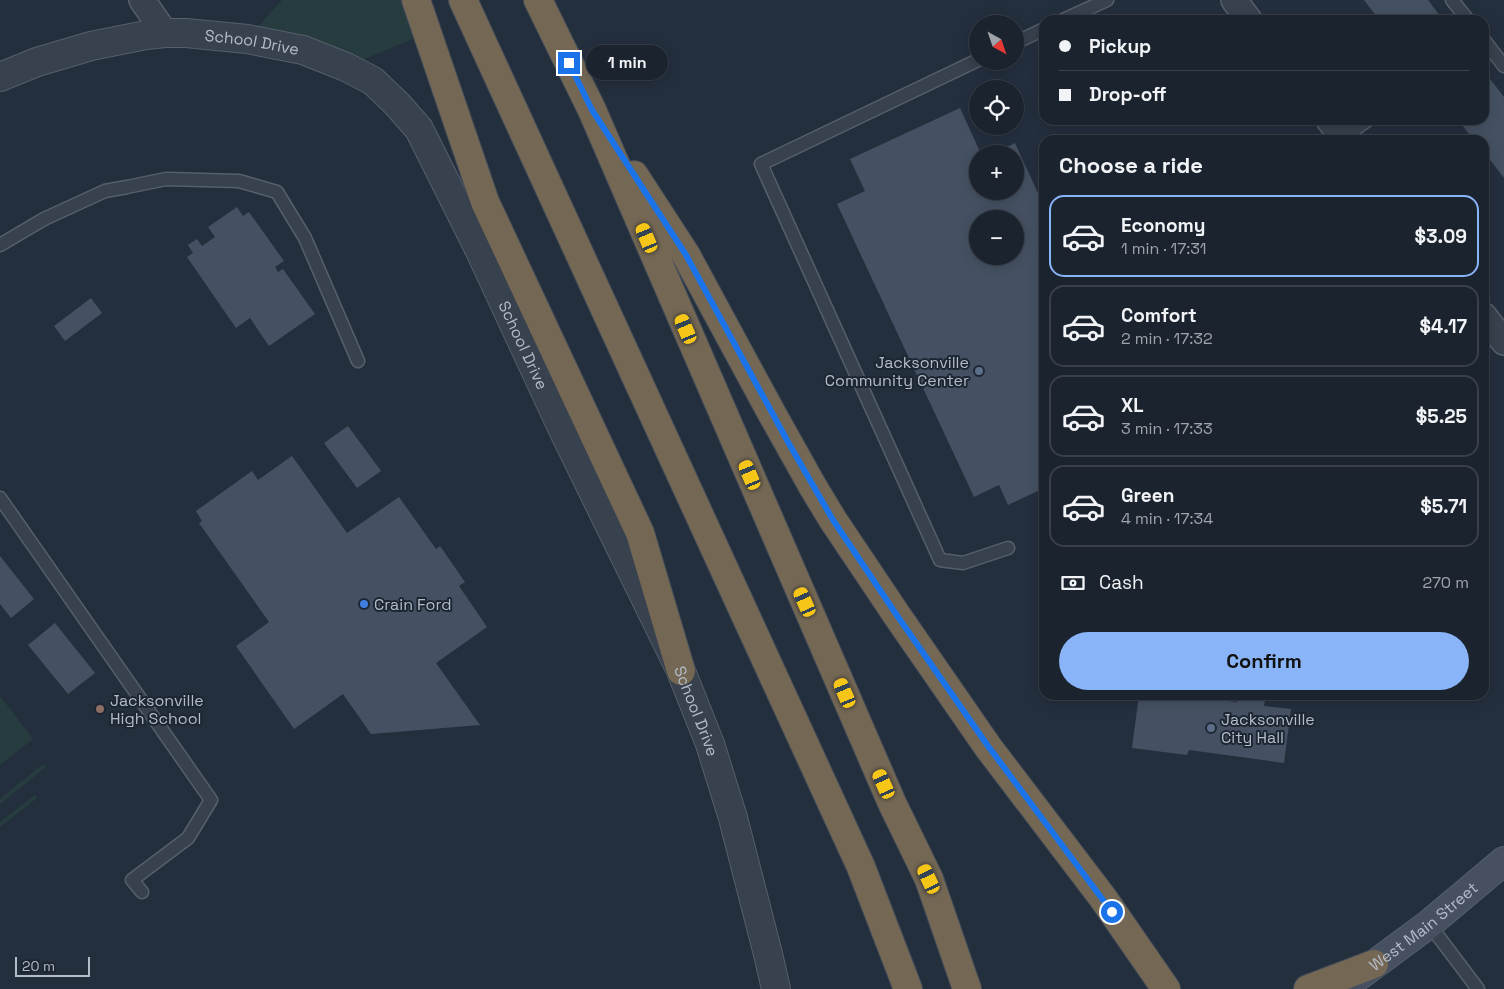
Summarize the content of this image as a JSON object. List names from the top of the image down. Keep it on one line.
{"streets":{"main road":["West Main Street"],"street":["School Drive"]},"places":["Jacksonville Community Center","Crain Ford","Jacksonville High School","Jacksonville City Hall"],"scale_bar":"20 m","north":"bottom right","page":{"map_buttons":["+","−"],"banner":["Pickup","Drop-off"],"bubble":"1 min","heading":"Choose a ride","list":[{"name":"Economy","note":"1 min · 17:31","value":"$3.09"},{"name":"Comfort","note":"2 min · 17:32","value":"$4.17"},{"name":"XL","note":"3 min · 17:33","value":"$5.25"},{"name":"Green","note":"4 min · 17:34","value":"$5.71"}],"pay":["Cash","270 m"],"buttons":"Confirm","scale":"20 m"}}
